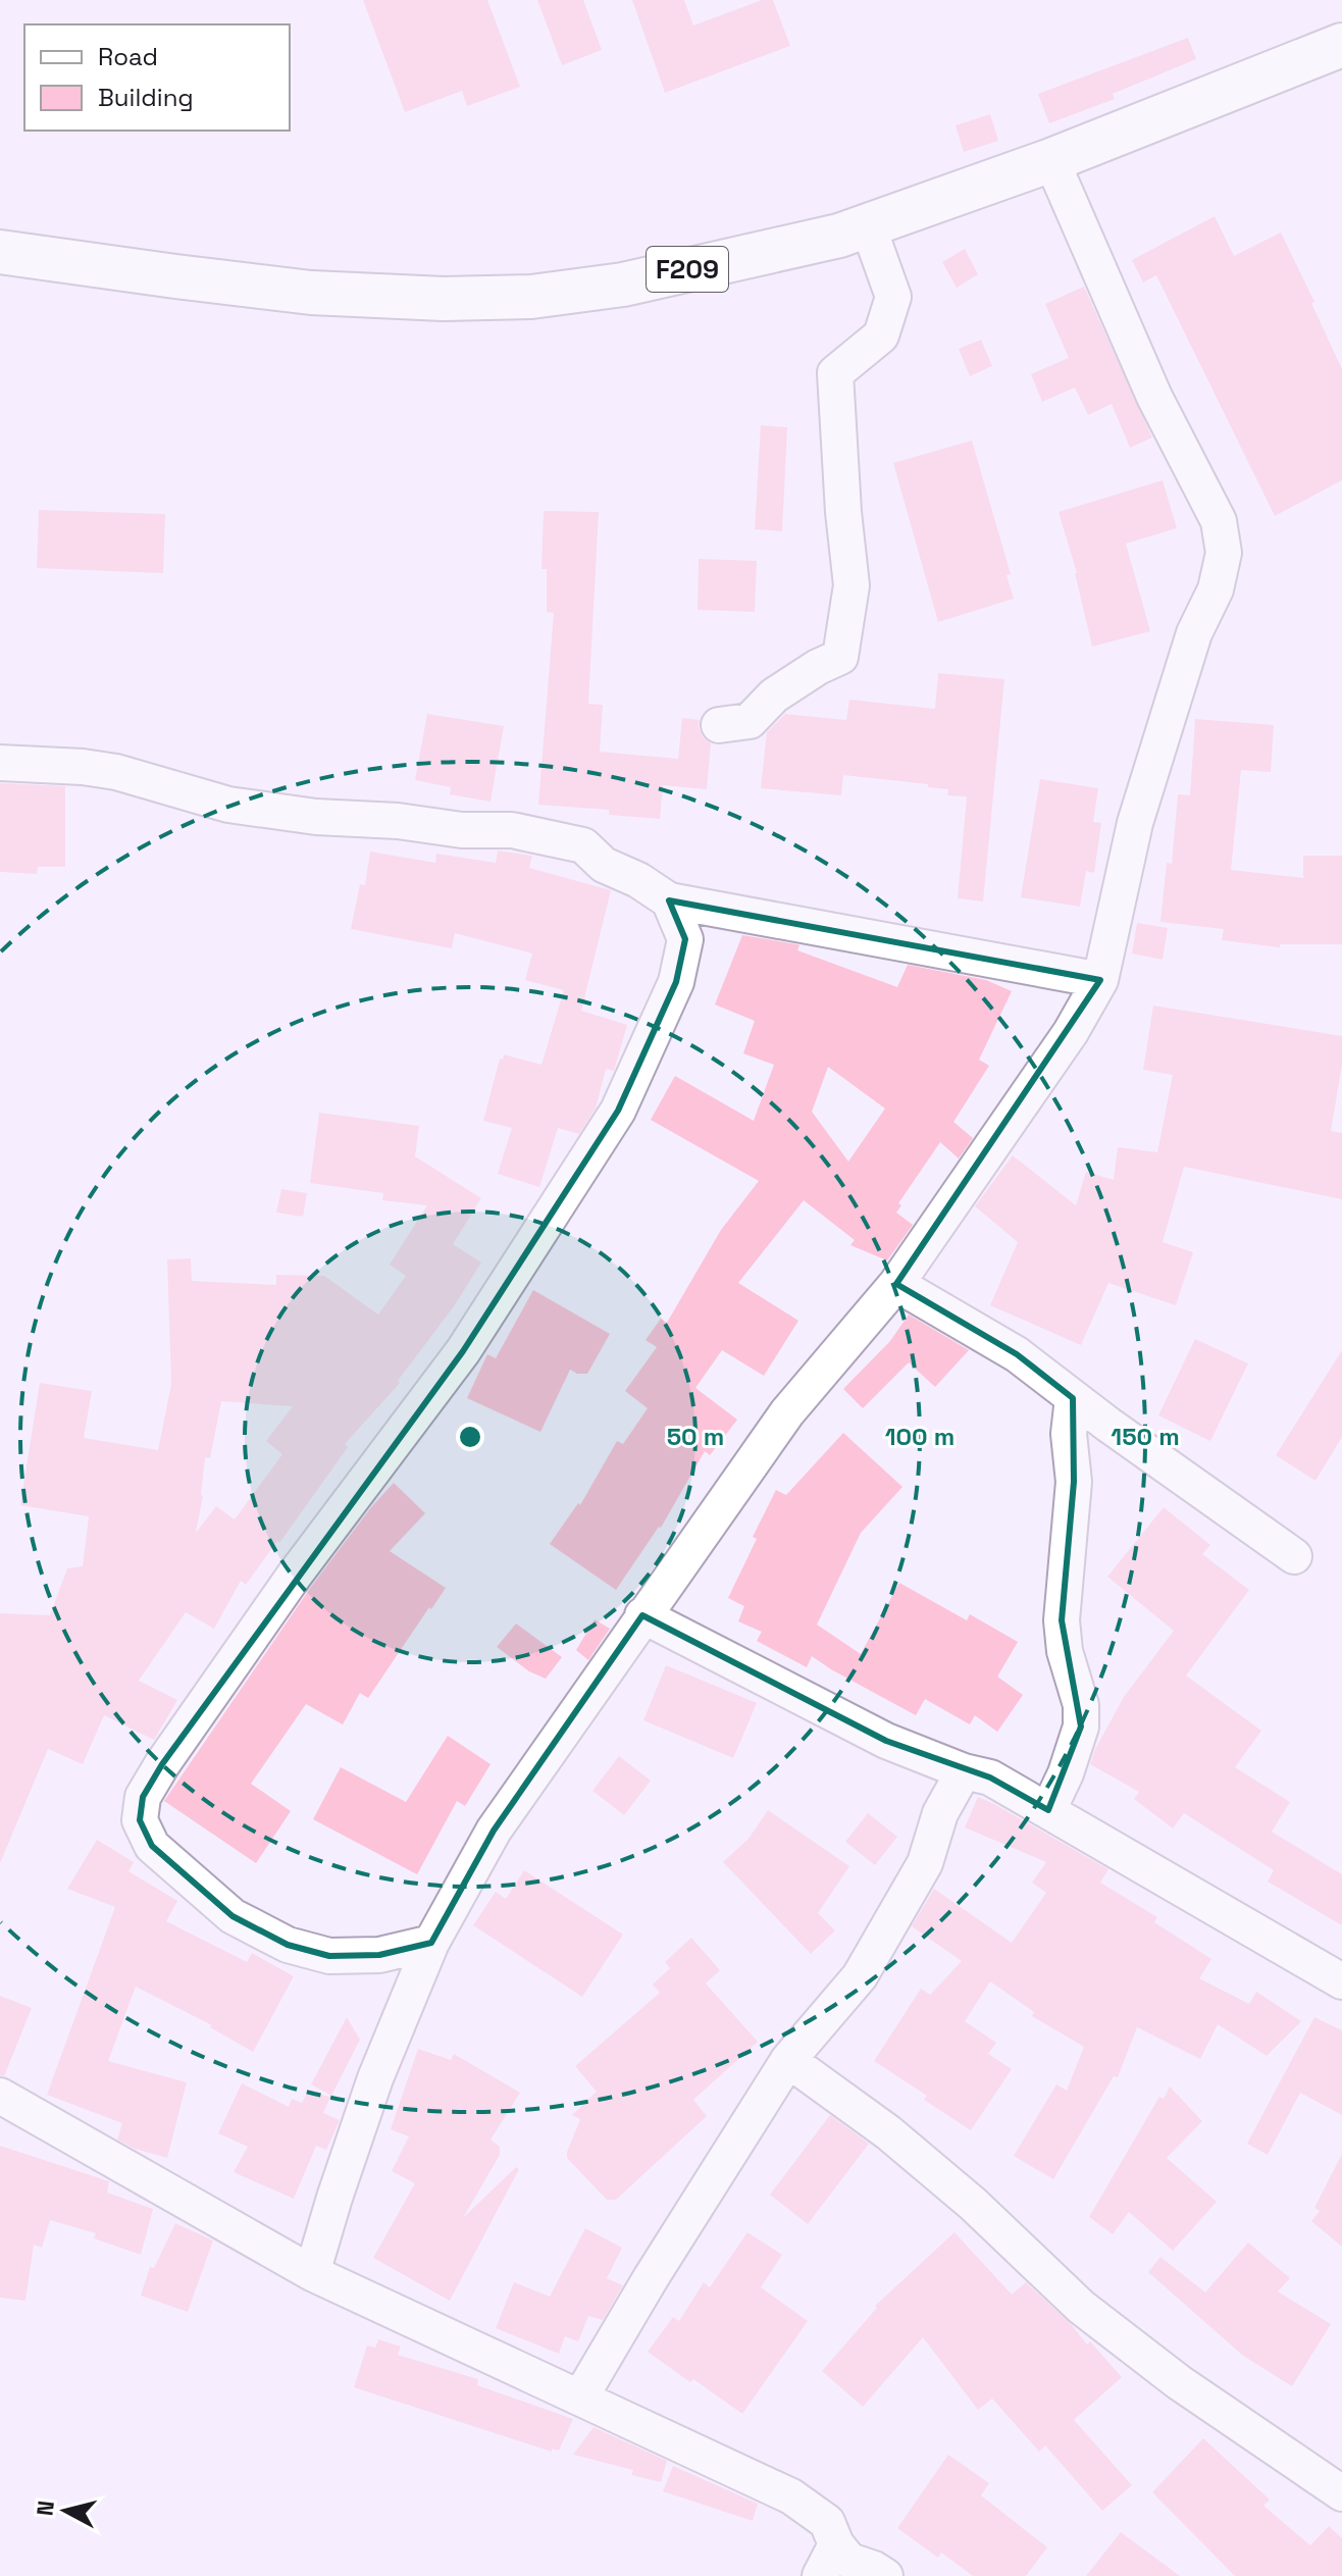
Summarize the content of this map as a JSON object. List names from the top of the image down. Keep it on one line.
{"streets":{"main road":["F209"]},"legend":["Road","Building"],"north":"left","rings":["50 m","100 m","150 m"]}
